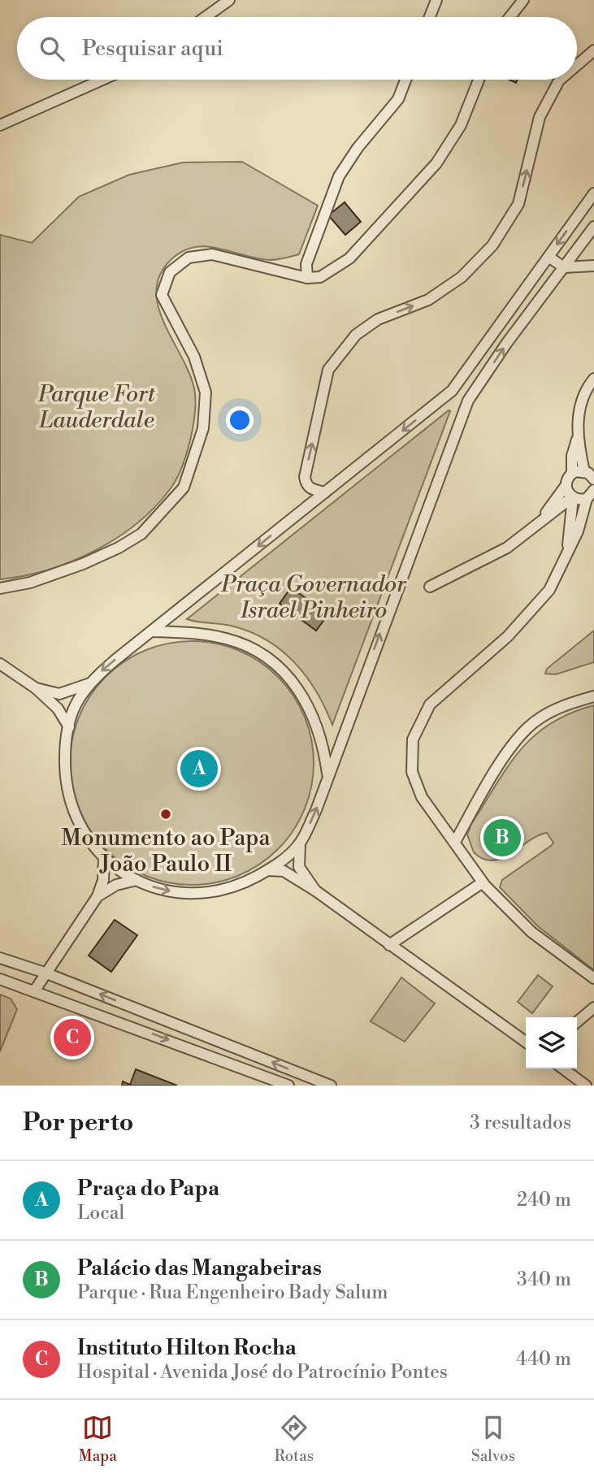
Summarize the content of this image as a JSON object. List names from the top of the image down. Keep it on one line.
{"parks":["Parque Fort Lauderdale","Praça Governador Israel Pinheiro"],"places":["Monumento ao Papa João Paulo II"],"page":{"search":"Pesquisar aqui","pins":["A","B","C"],"heading":["Por perto","3 resultados"],"list":[{"mark":"A","name":"Praça do Papa","note":"Local","value":"240 m"},{"mark":"B","name":"Palácio das Mangabeiras","note":"Parque · Rua Engenheiro Bady Salum","value":"340 m"},{"mark":"C","name":"Instituto Hilton Rocha","note":"Hospital · Avenida José do Patrocínio Pontes","value":"440 m"}],"nav":["Mapa","Rotas","Salvos"]}}
